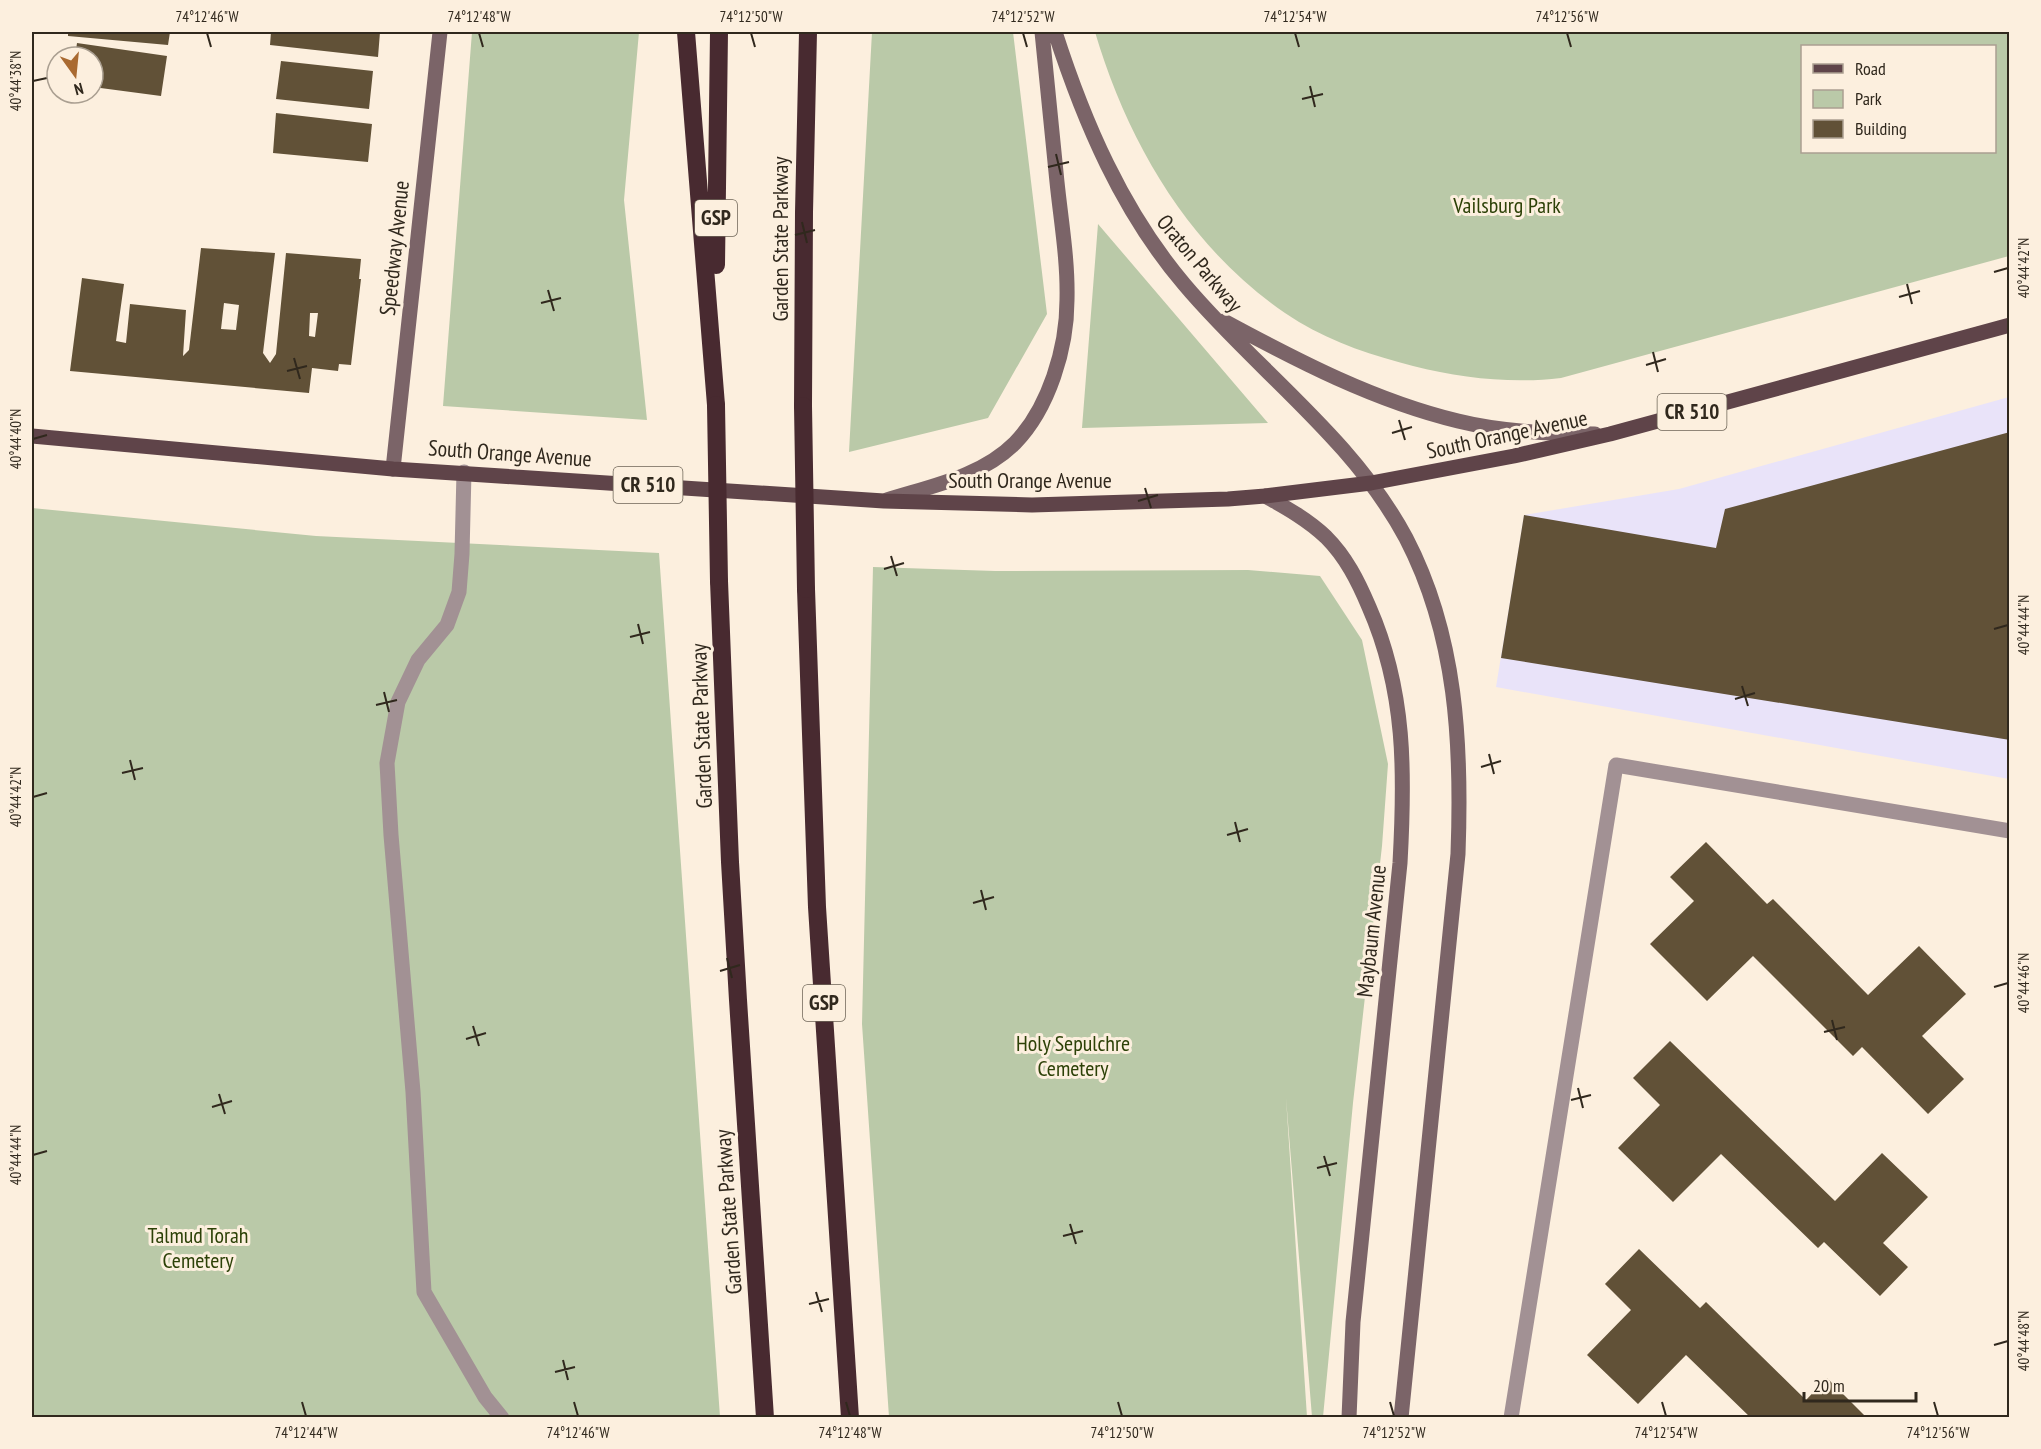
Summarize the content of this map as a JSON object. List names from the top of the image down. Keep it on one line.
{"streets":{"highway":["GSP","Garden State Parkway"],"main road":["Speedway Avenue","Oraton Parkway","CR 510","South Orange Avenue","Maybaum Avenue"]},"crossings":[["Speedway Avenue","South Orange Avenue"],["Oraton Parkway","South Orange Avenue"],["South Orange Avenue","Maybaum Avenue"]],"parks":["Vailsburg Park","Holy Sepulchre Cemetery","Talmud Torah Cemetery"],"legend":["Road","Park","Building"],"scale_bar":"20 m","north":"bottom","coordinates":["74°12'46\"W","74°12'48\"W","74°12'50\"W","74°12'52\"W","74°12'54\"W","74°12'56\"W","40°44'38\"N","40°44'42\"N","40°44'40\"N","40°44'44\"N","40°44'46\"N","40°44'48\"N","74°12'44\"W"]}
